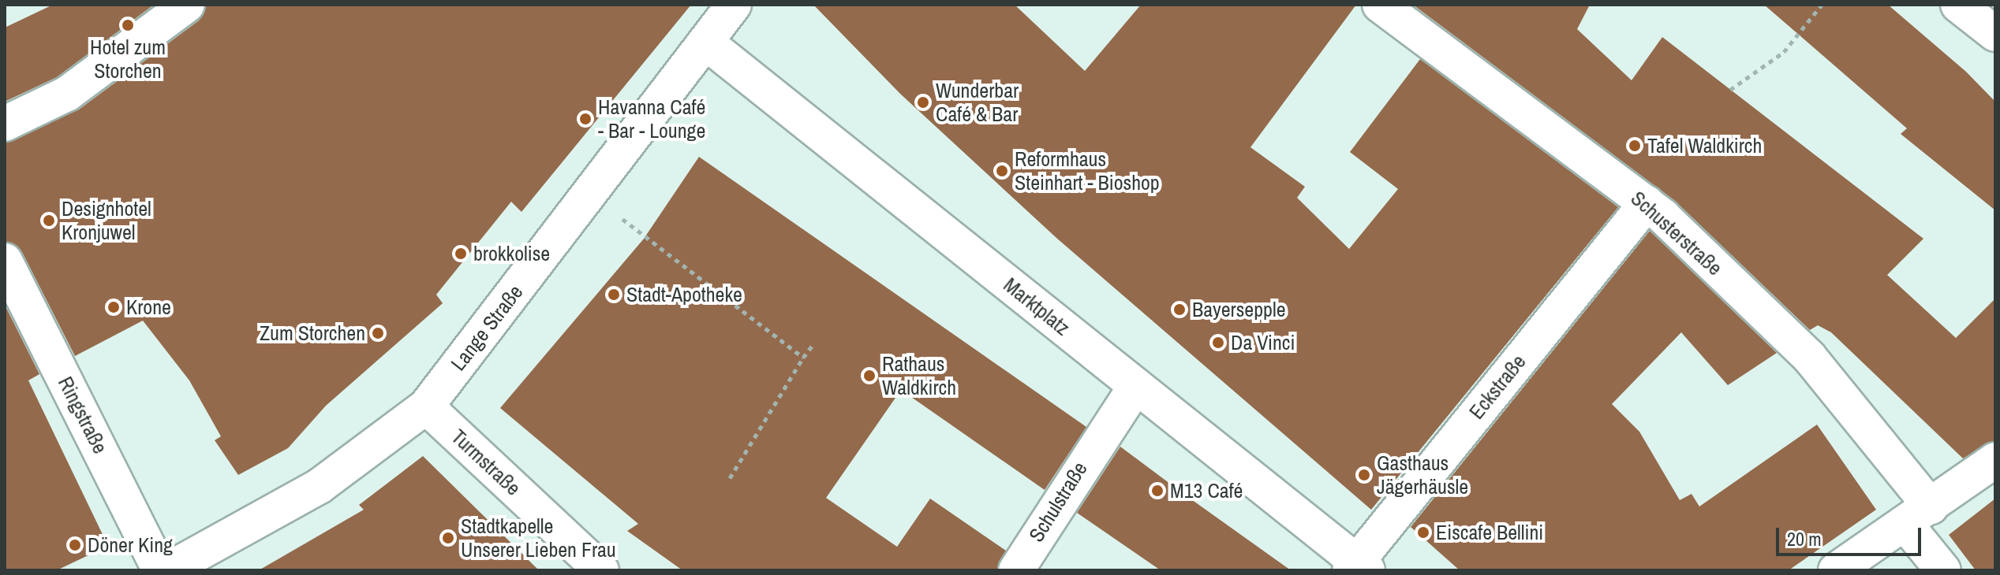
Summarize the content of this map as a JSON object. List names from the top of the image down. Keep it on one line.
{"streets":{"street":["Schusterstraße","Marktplatz","Lange Straße","Eckstraße","Ringstraße","Turmstraße","Schulstraße"]},"crossings":[["Schusterstraße","Eckstraße"],["Marktplatz","Lange Straße"],["Marktplatz","Eckstraße"],["Marktplatz","Schulstraße"],["Lange Straße","Turmstraße"]],"places":["Hotel zum Storchen","Wunderbar Café & Bar","Havanna Café - Bar - Lounge","Tafel Waldkirch","Reformhaus Steinhart - Bioshop","Designhotel Kronjuwel","brokkolise","Stadt-Apotheke","Krone","Bayersepple","Zum Storchen","Da Vinci","Rathaus Waldkirch","Gasthaus Jägerhäusle","M13 Café","Eiscafe Bellini","Stadtkapelle Unserer Lieben Frau","Döner King"],"scale_bar":"20 m"}
